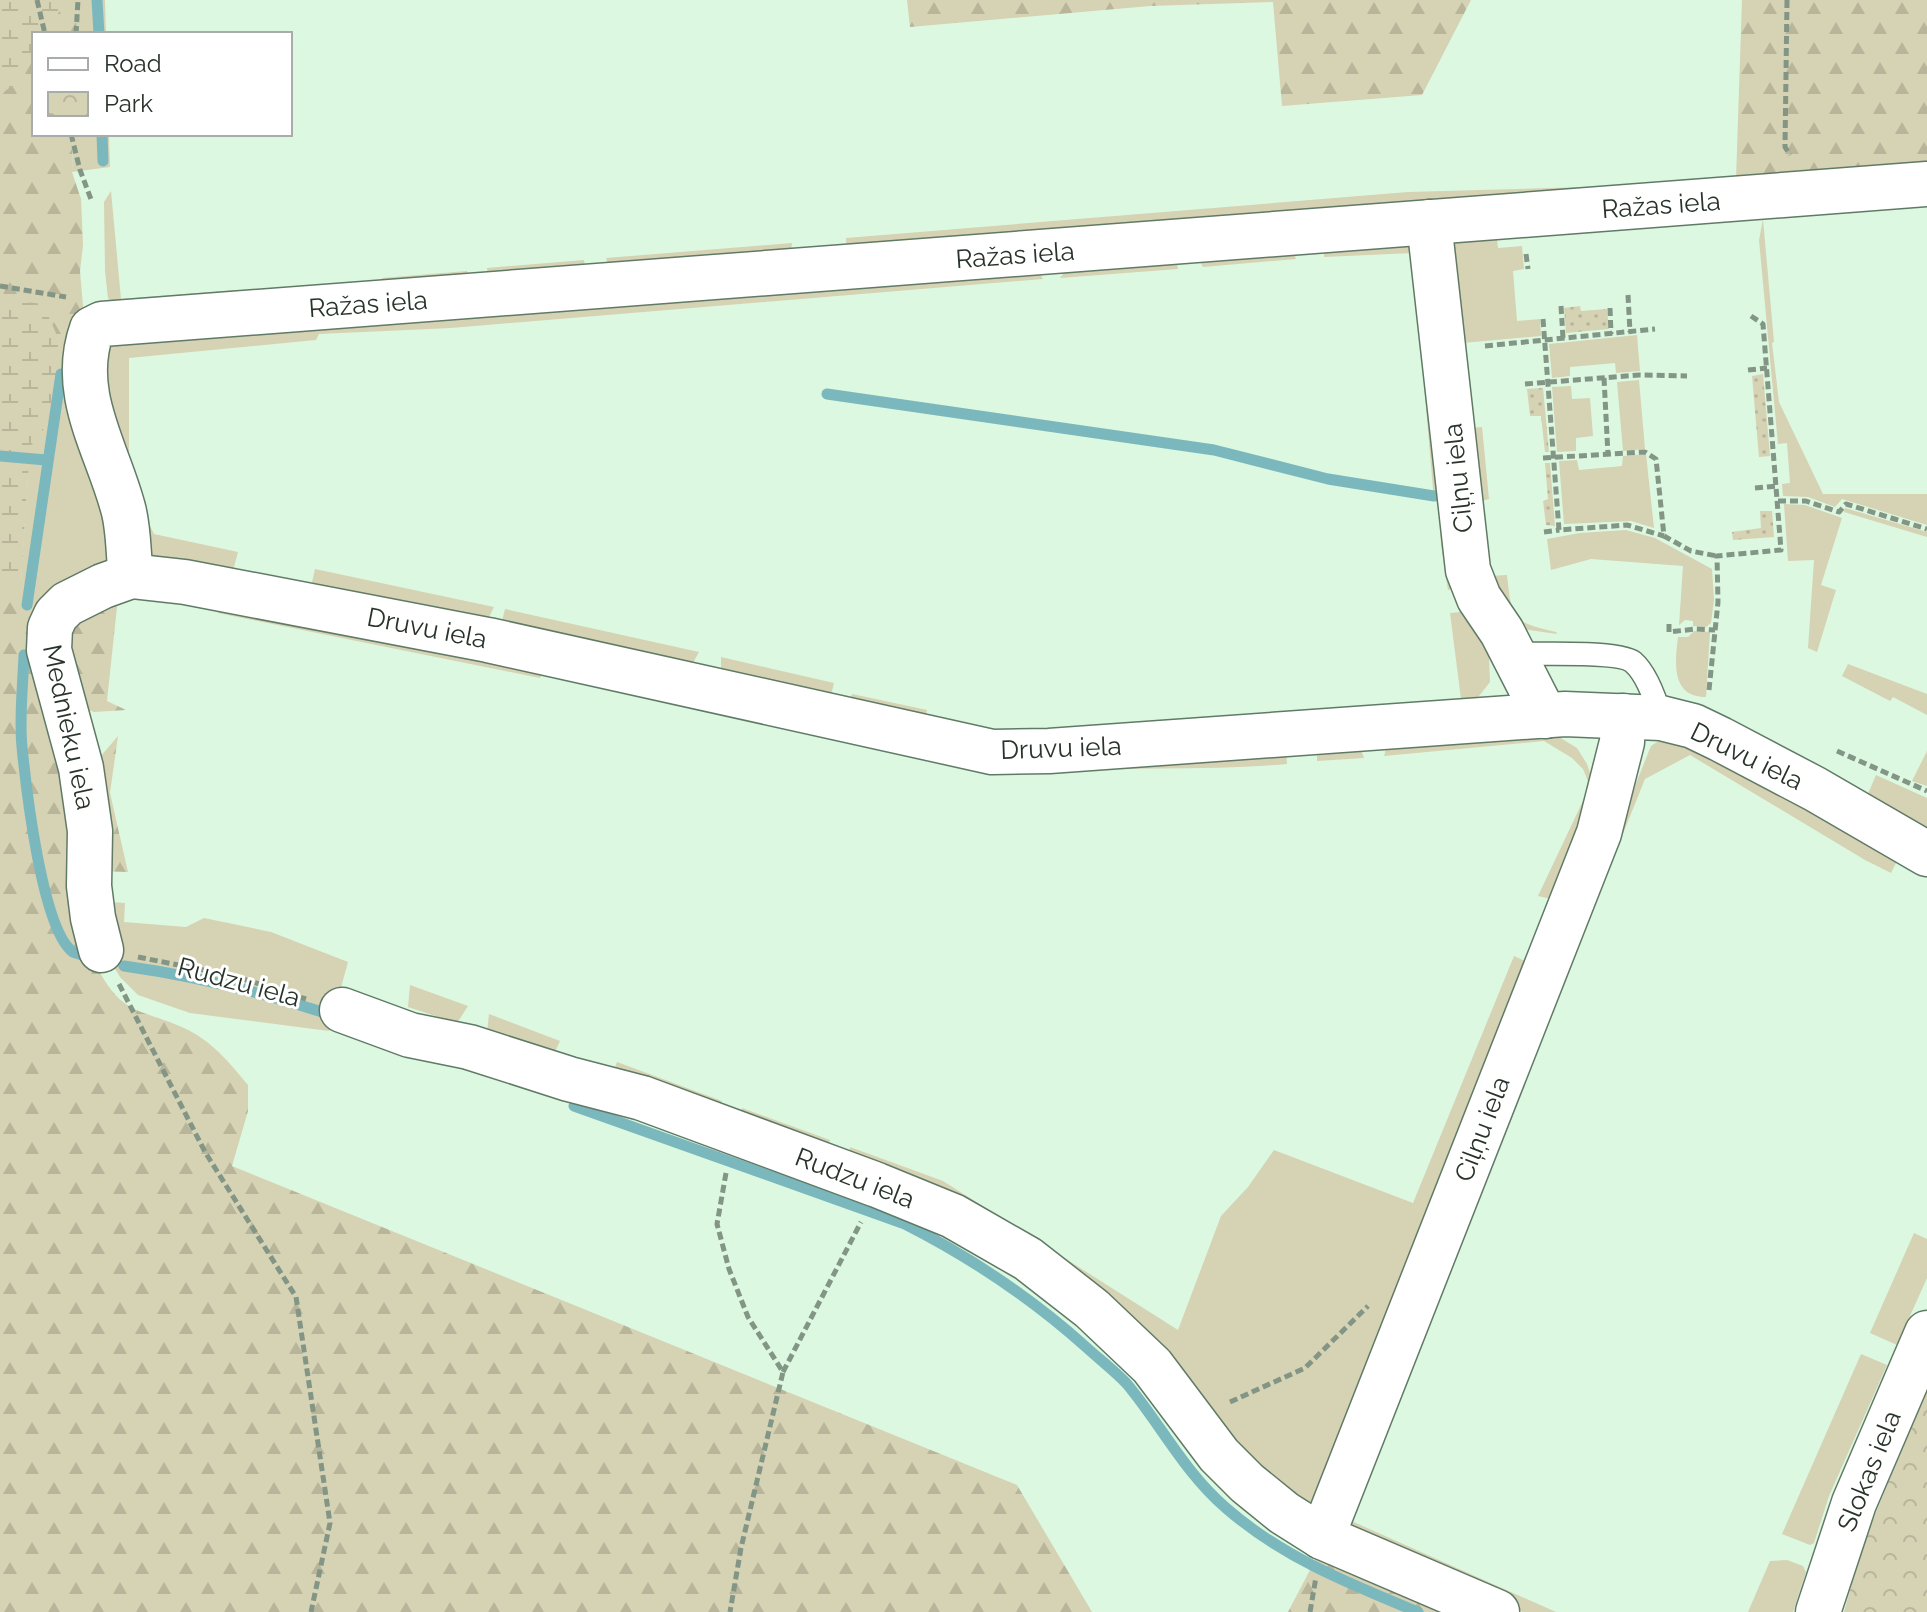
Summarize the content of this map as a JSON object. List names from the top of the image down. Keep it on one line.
{"streets":{"street":["Ražas iela","Ciļņu iela","Druvu iela","Mednieku iela","Rudzu iela","Slokas iela"]},"crossings":[["Ražas iela","Ciļņu iela"],["Ciļņu iela","Druvu iela"],["Ciļņu iela","Rudzu iela"],["Druvu iela","Mednieku iela"],["Mednieku iela","Rudzu iela"]],"legend":["Road","Park"]}
